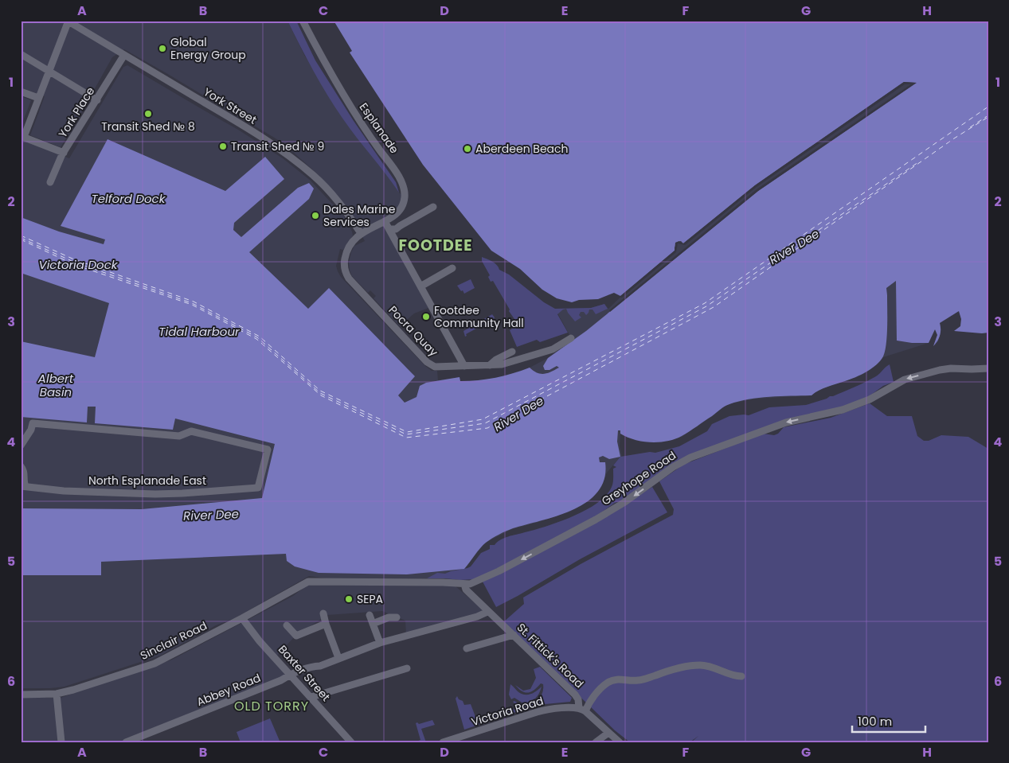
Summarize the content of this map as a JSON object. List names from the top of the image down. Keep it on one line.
{"streets":{"street":["York Street","York Place","Esplanade","Pocra Quay","Greyhope Road","North Esplanade East","Sinclair Road","St. Fittick's Road","Baxter Street","Abbey Road","Victoria Road"]},"crossings":[["York Street","York Place"],["York Street","Esplanade"],["York Street","Pocra Quay"],["Esplanade","Pocra Quay"],["Greyhope Road","Sinclair Road"],["Greyhope Road","St. Fittick's Road"],["Sinclair Road","Baxter Street"],["St. Fittick's Road","Abbey Road"],["St. Fittick's Road","Victoria Road"],["Baxter Street","Abbey Road"]],"one_way":["Greyhope Road"],"districts":["FOOTDEE","OLD TORRY"],"water":["Telford Dock","River Dee","Victoria Dock","Tidal Harbour","Albert Basin"],"places":["Global Energy Group","Transit Shed № 8","Transit Shed № 9","Aberdeen Beach","Dales Marine Services","Footdee Community Hall","SEPA"],"scale_bar":"100 m","grid":{"columns":["A","B","C","D","E","F","G","H"],"rows":["1","2","3","4","5","6"]}}
